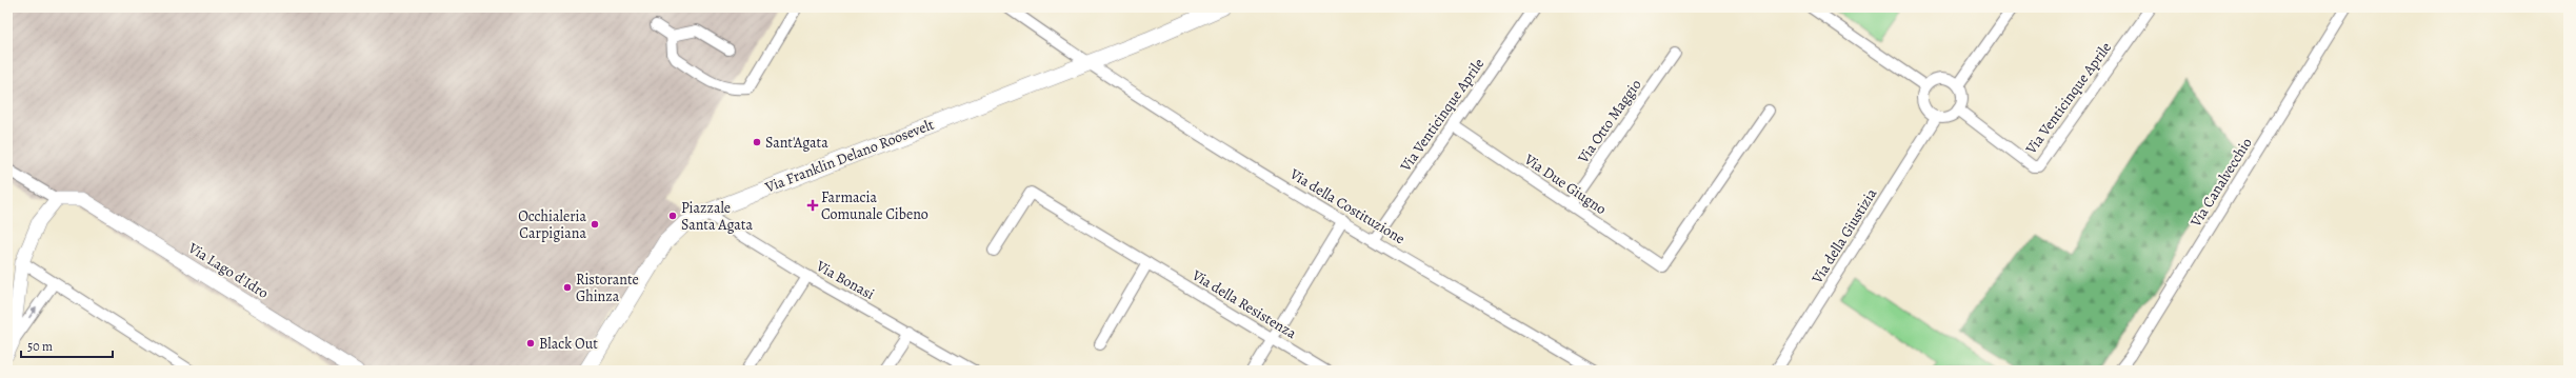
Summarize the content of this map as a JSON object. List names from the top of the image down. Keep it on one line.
{"streets":{"main road":["Via Franklin Delano Roosevelt"],"street":["Via Venticinque Aprile","Via Otto Maggio","Via Canalvecchio","Via Due Giugno","Via della Costituzione","Via della Giustizia","Via Lago d'Idro","Via Bonasi","Via della Resistenza"]},"crossings":[["Via Venticinque Aprile","Via Due Giugno"],["Via Venticinque Aprile","Via della Costituzione"],["Via Venticinque Aprile","Via della Giustizia"],["Via Otto Maggio","Via Due Giugno"],["Via Franklin Delano Roosevelt","Via della Costituzione"],["Via Franklin Delano Roosevelt","Via Bonasi"]],"places":{"other":["Sant'Agata","Piazzale Santa Agata","Occhialeria Carpigiana","Ristorante Ghinza","Black Out"],"health":["Farmacia Comunale Cibeno"]},"scale_bar":"50 m"}
